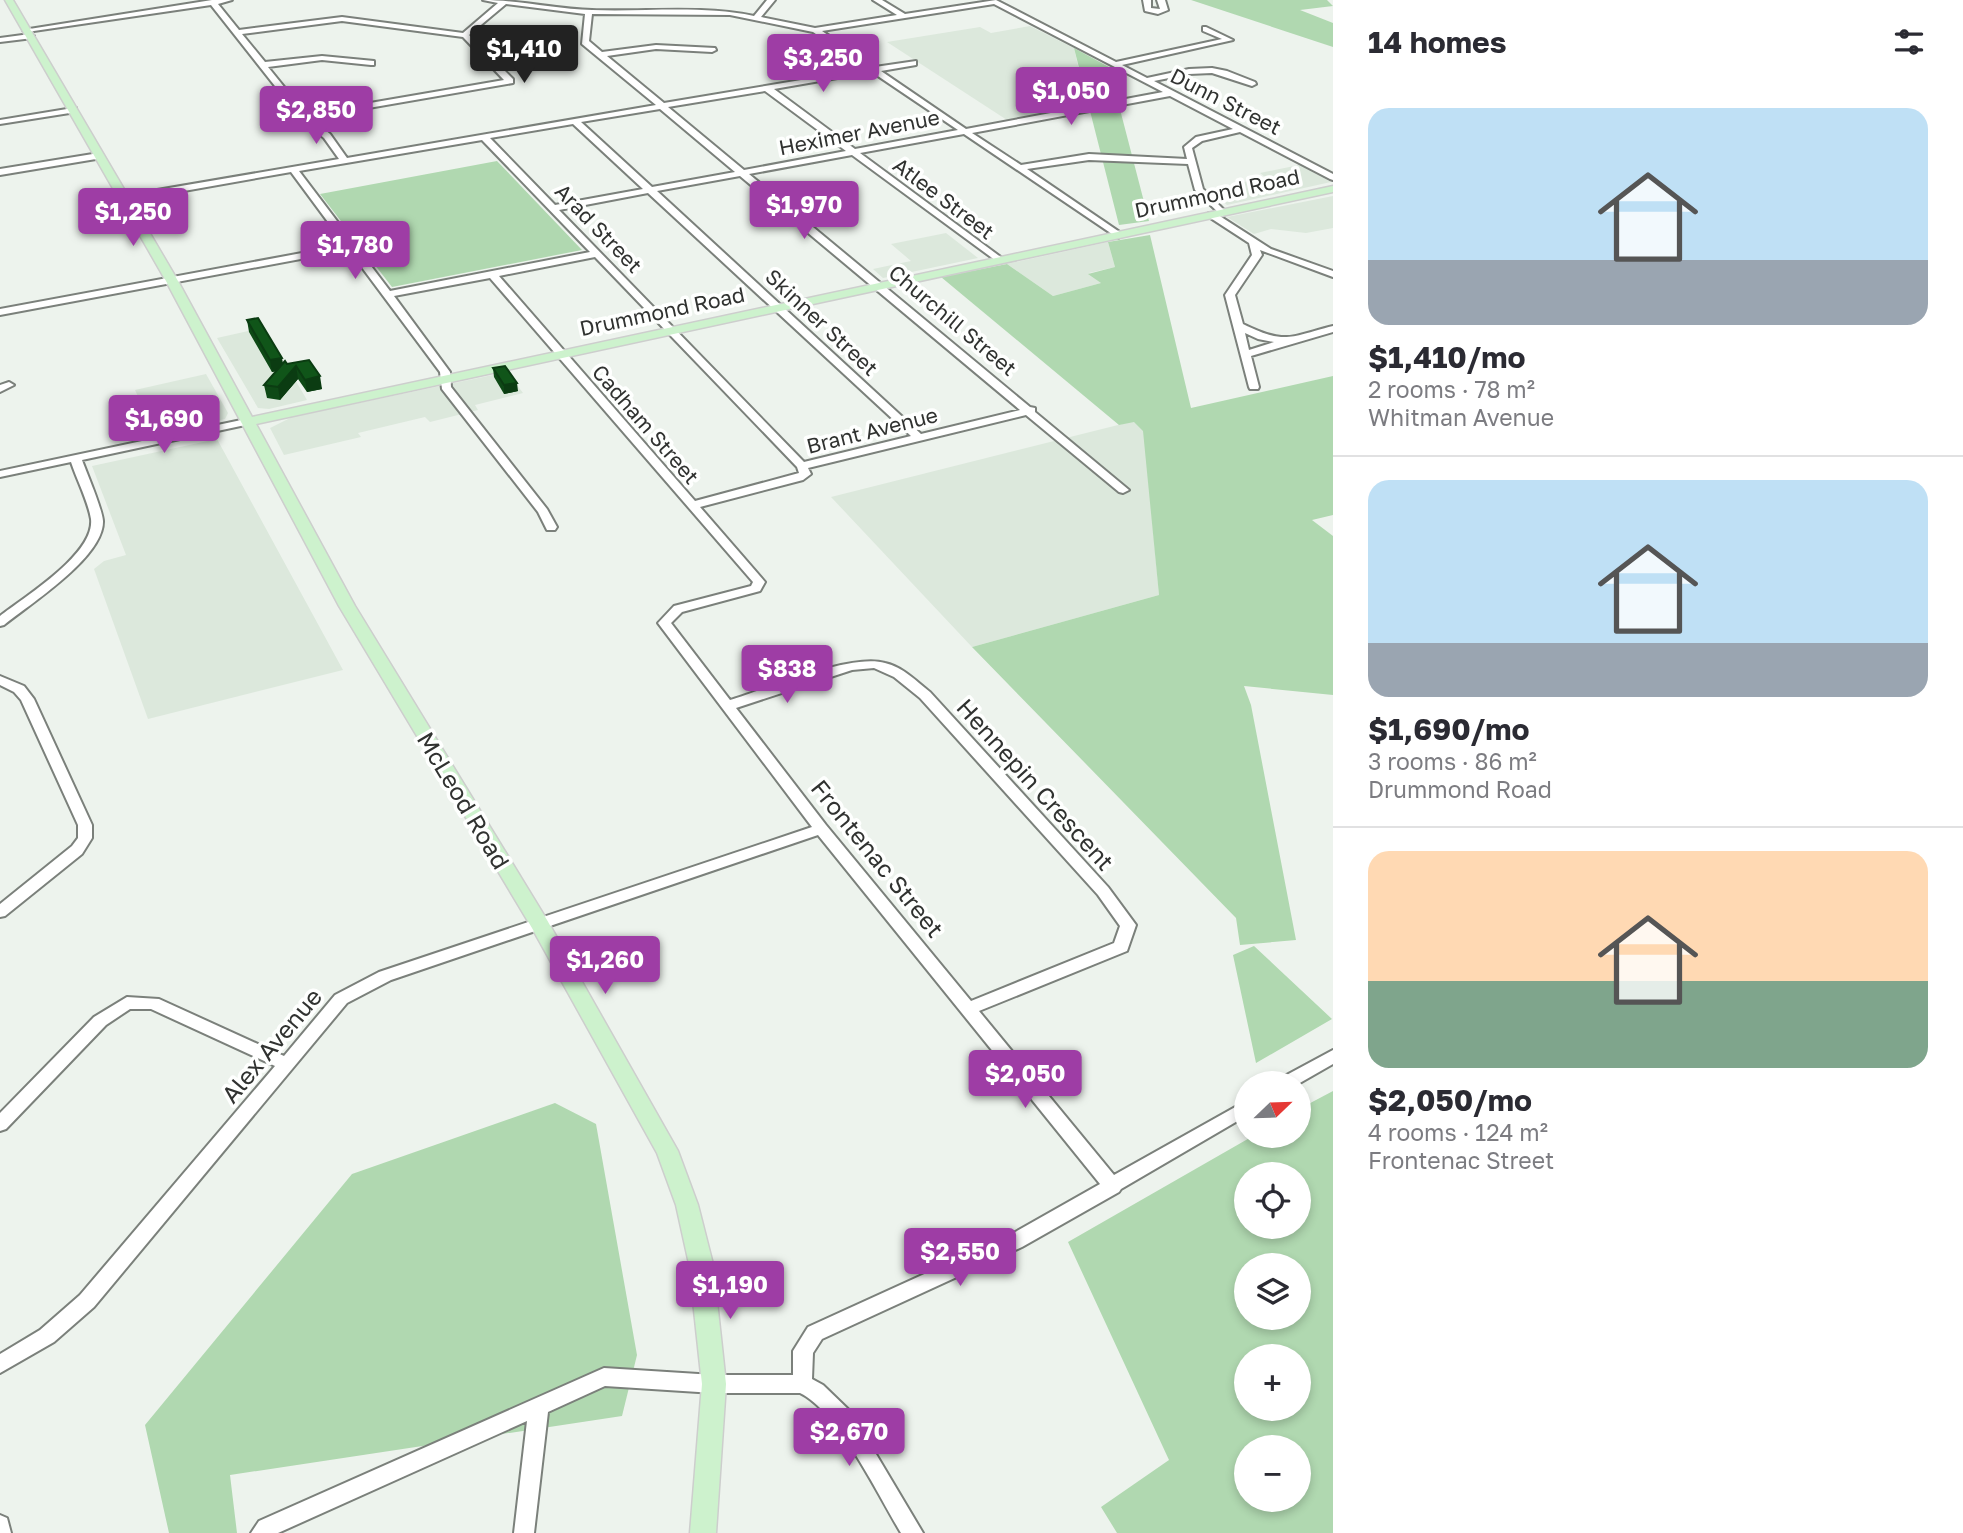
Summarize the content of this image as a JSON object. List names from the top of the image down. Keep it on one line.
{"streets":{"main road":["Drummond Road","McLeod Road"],"street":["Dunn Street","Heximer Avenue","Atlee Street","Arad Street","Churchill Street","Skinner Street","Cadham Street","Brant Avenue","Hennepin Crescent","Frontenac Street","Alex Avenue"]},"crossings":[["Dunn Street","Heximer Avenue"],["Heximer Avenue","Atlee Street"],["Heximer Avenue","Arad Street"],["Heximer Avenue","Churchill Street"],["Heximer Avenue","Skinner Street"],["Drummond Road","Atlee Street"],["Drummond Road","Arad Street"],["Drummond Road","Churchill Street"],["Drummond Road","Skinner Street"],["Drummond Road","Cadham Street"],["Drummond Road","McLeod Road"],["Arad Street","Brant Avenue"],["Churchill Street","Brant Avenue"],["Skinner Street","Brant Avenue"],["Cadham Street","Brant Avenue"],["Cadham Street","Frontenac Street"],["Hennepin Crescent","Frontenac Street"],["McLeod Road","Alex Avenue"],["Frontenac Street","Alex Avenue"]],"north":"top right","page":{"heading":"14 homes","price":["$1,410","$3,250","$1,050","$2,850","$1,970","$1,250","$1,780","$1,690","$838","$1,260","$2,050","$2,550","$1,190","$2,670"],"list":[{"name":"$1,410/mo","note":"2 rooms · 78 m² · Whitman Avenue"},{"name":"$1,690/mo","note":"3 rooms · 86 m² · Drummond Road"},{"name":"$2,050/mo","note":"4 rooms · 124 m² · Frontenac Street"}],"map_buttons":["+","−"]}}
